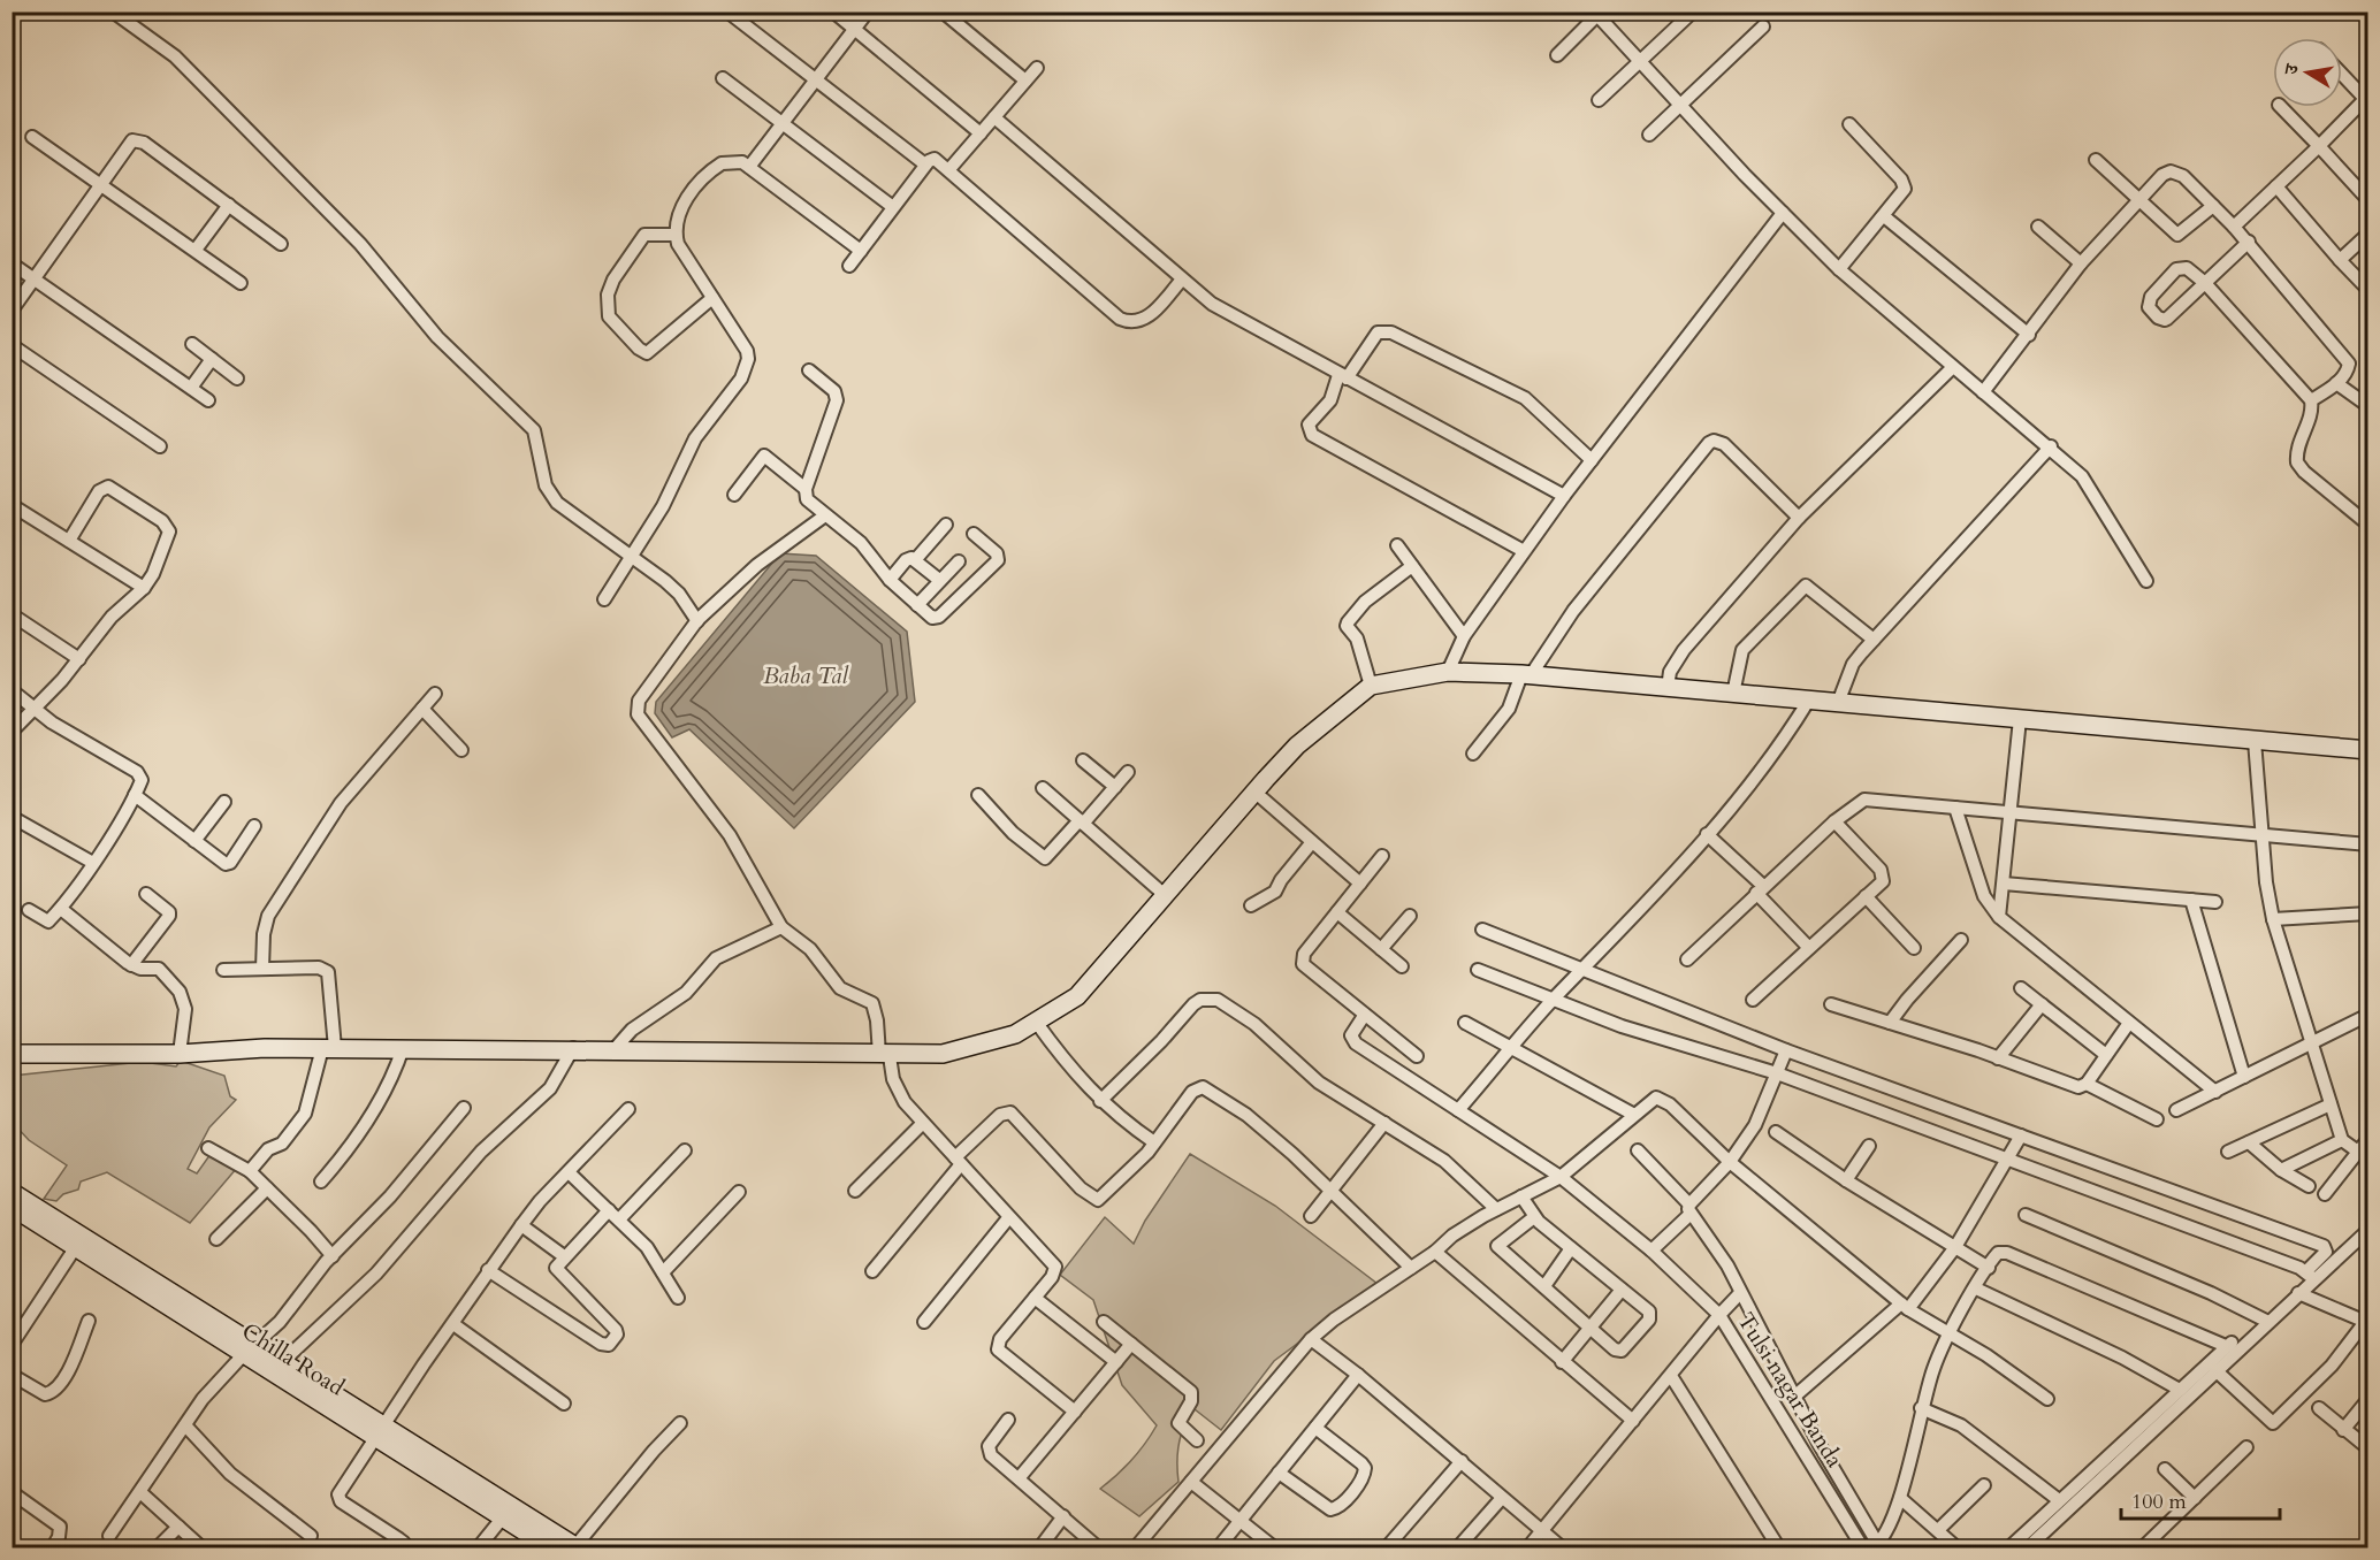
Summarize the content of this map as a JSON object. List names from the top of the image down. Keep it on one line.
{"streets":{"street":["Chilla Road","Tulsi nagar Banda"]},"water":["Baba Tal"],"scale_bar":"100 m","north":"left"}
